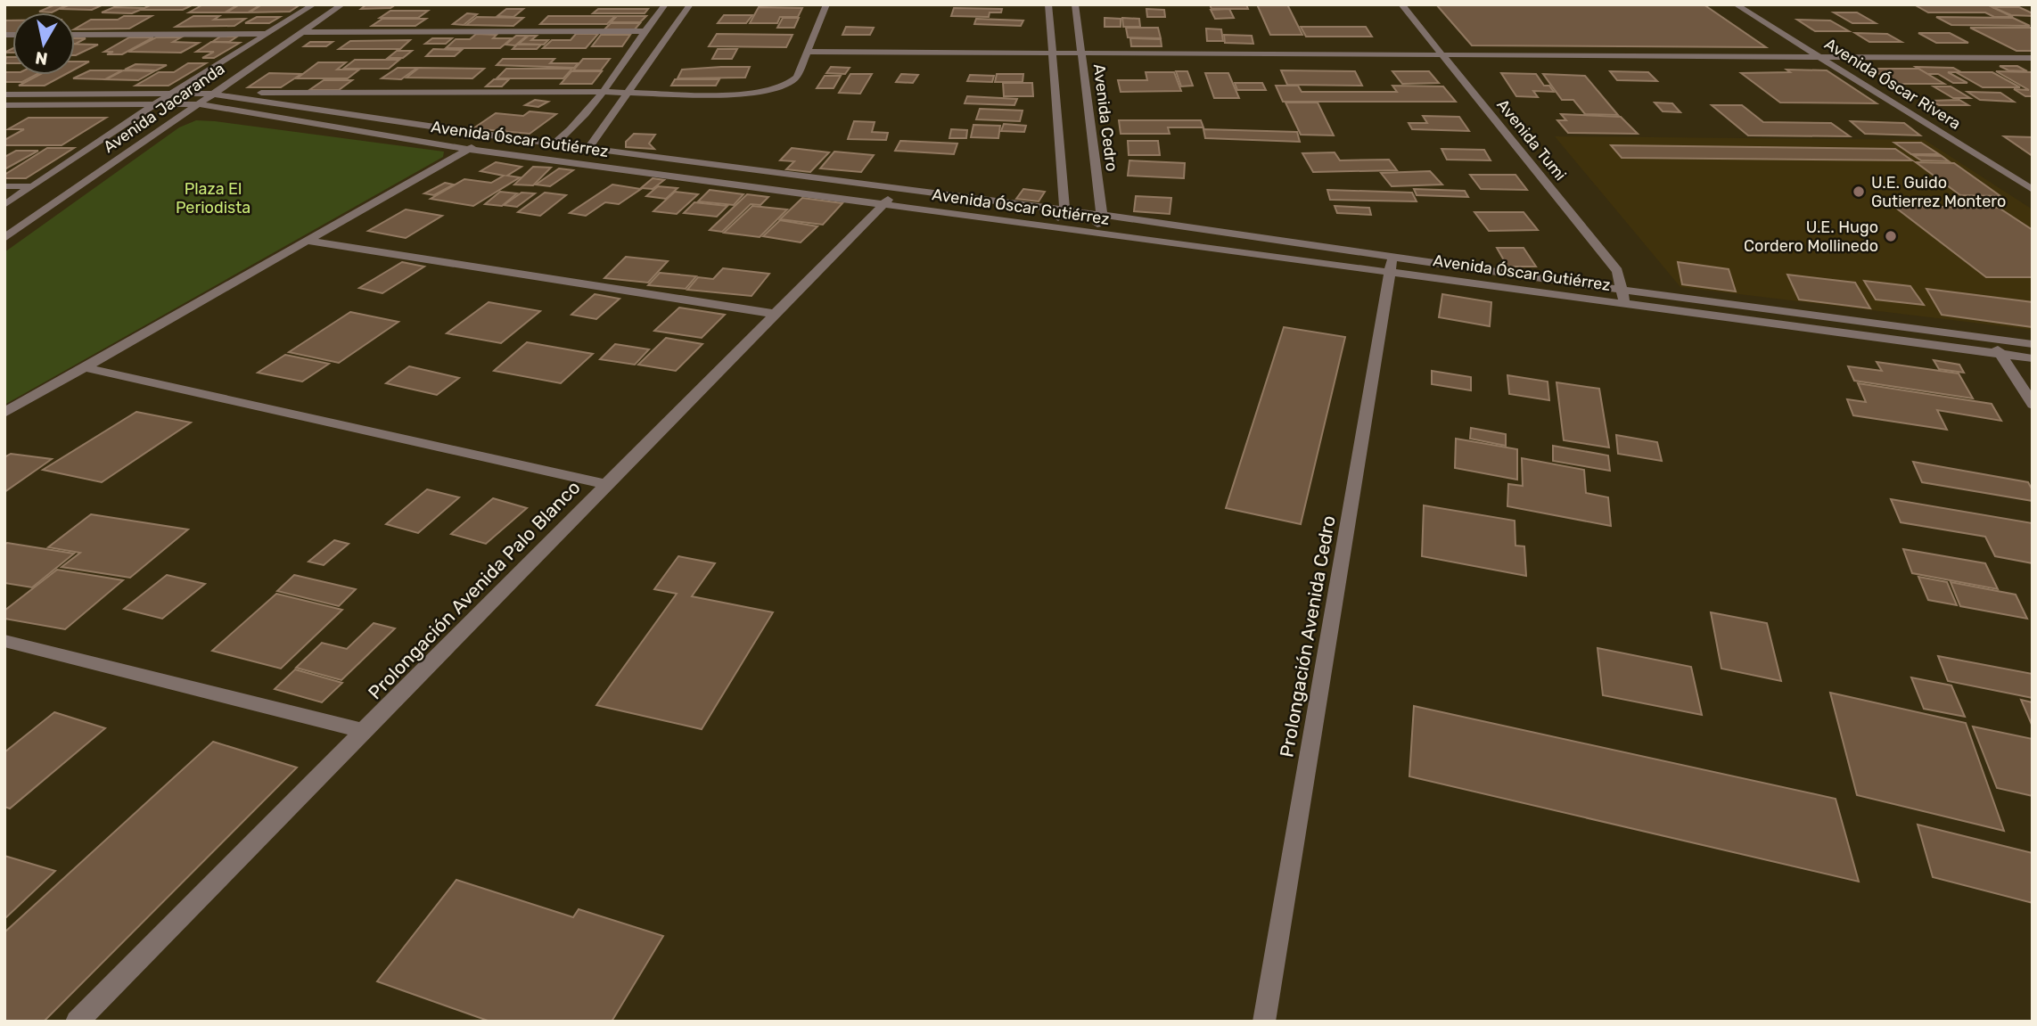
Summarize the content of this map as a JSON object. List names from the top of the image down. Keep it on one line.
{"streets":{"street":["Avenida Óscar Rivera","Avenida Jacaranda","Avenida Cedro","Avenida Óscar Gutiérrez","Avenida Tumi","Prolongación Avenida Palo Blanco","Prolongación Avenida Cedro"]},"crossings":[["Avenida Jacaranda","Avenida Óscar Gutiérrez"],["Avenida Cedro","Avenida Óscar Gutiérrez"],["Avenida Óscar Gutiérrez","Avenida Tumi"],["Avenida Óscar Gutiérrez","Prolongación Avenida Palo Blanco"],["Avenida Óscar Gutiérrez","Prolongación Avenida Cedro"]],"parks":["Plaza El Periodista"],"places":["U.E. Guido Gutierrez Montero","U.E. Hugo Cordero Mollinedo"],"north":"bottom"}
